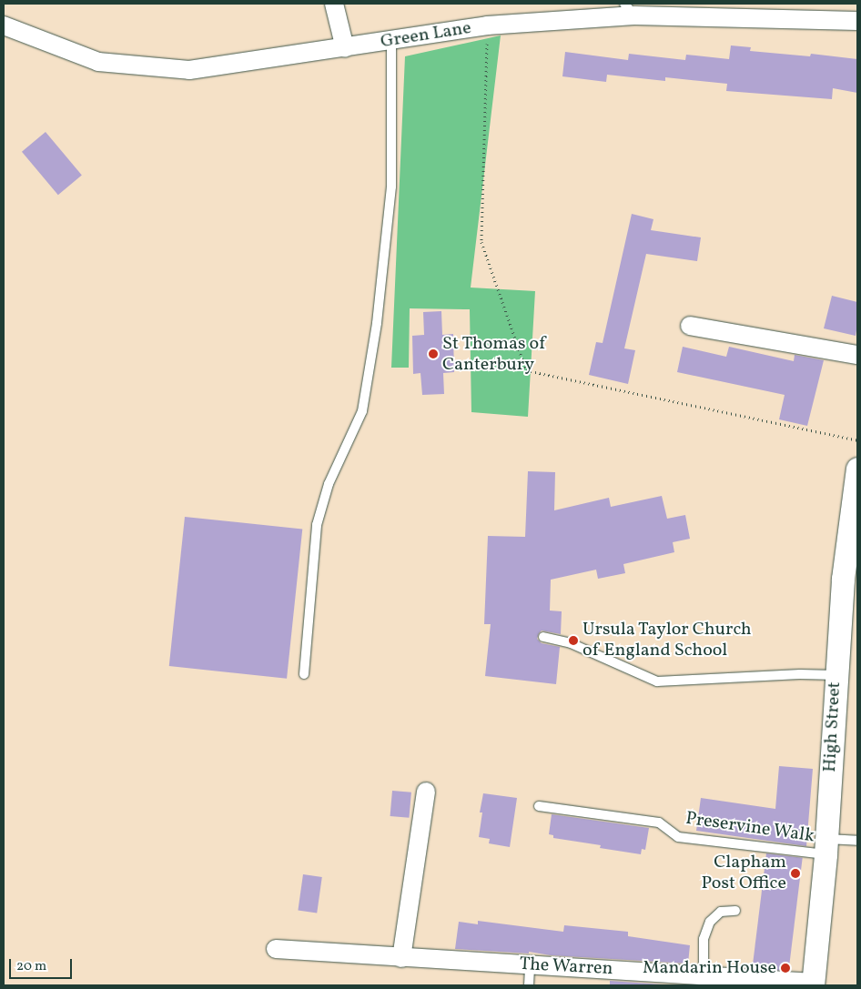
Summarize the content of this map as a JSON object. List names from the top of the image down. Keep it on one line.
{"streets":{"street":["Green Lane","High Street","The Warren"],"lane":["Preservine Walk"]},"crossings":[["High Street","Preservine Walk"],["High Street","The Warren"]],"places":["St Thomas of Canterbury","Ursula Taylor Church of England School","Clapham Post Office","Mandarin House"],"scale_bar":"20 m"}
